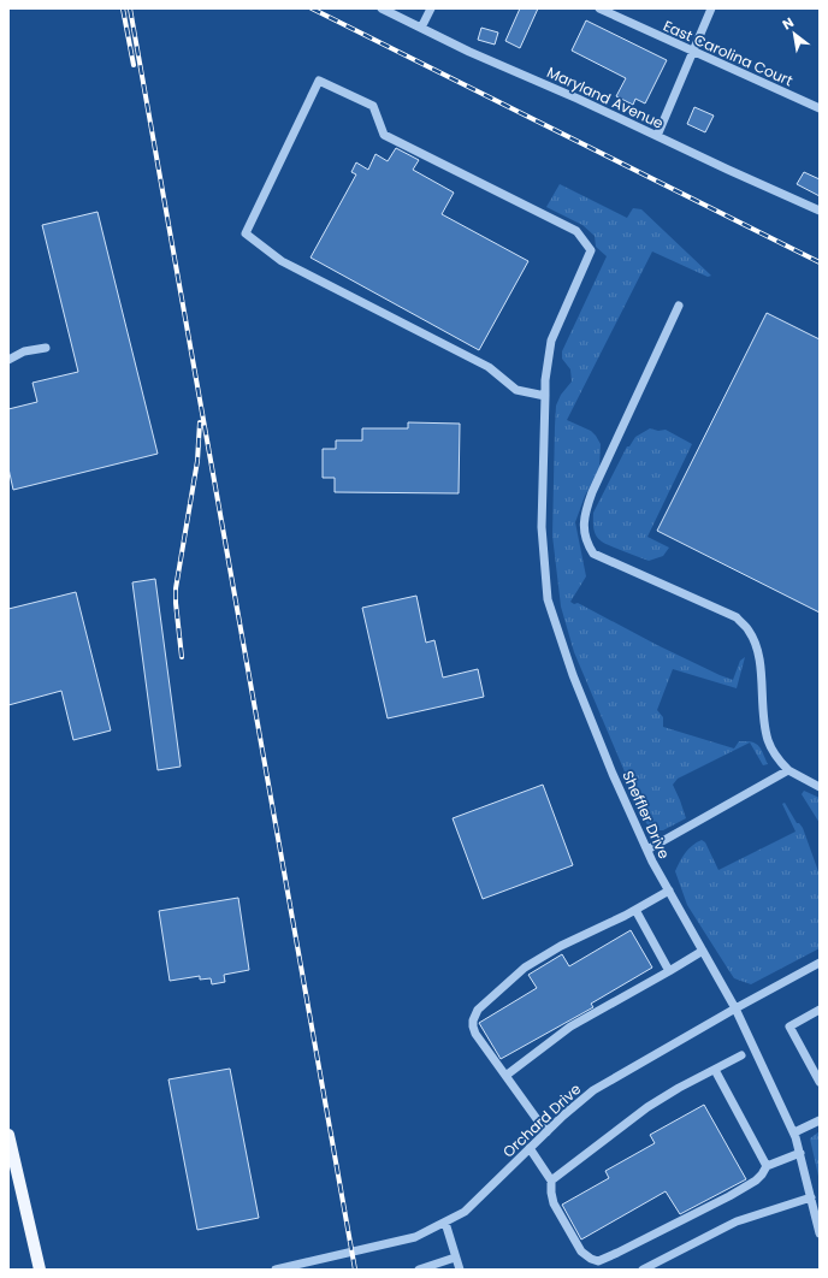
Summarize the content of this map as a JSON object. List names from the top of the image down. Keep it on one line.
{"streets":{"street":["East Carolina Court","Maryland Avenue","Sheffler Drive","Orchard Drive"]},"crossings":[["Sheffler Drive","Orchard Drive"]],"north":"top left"}
